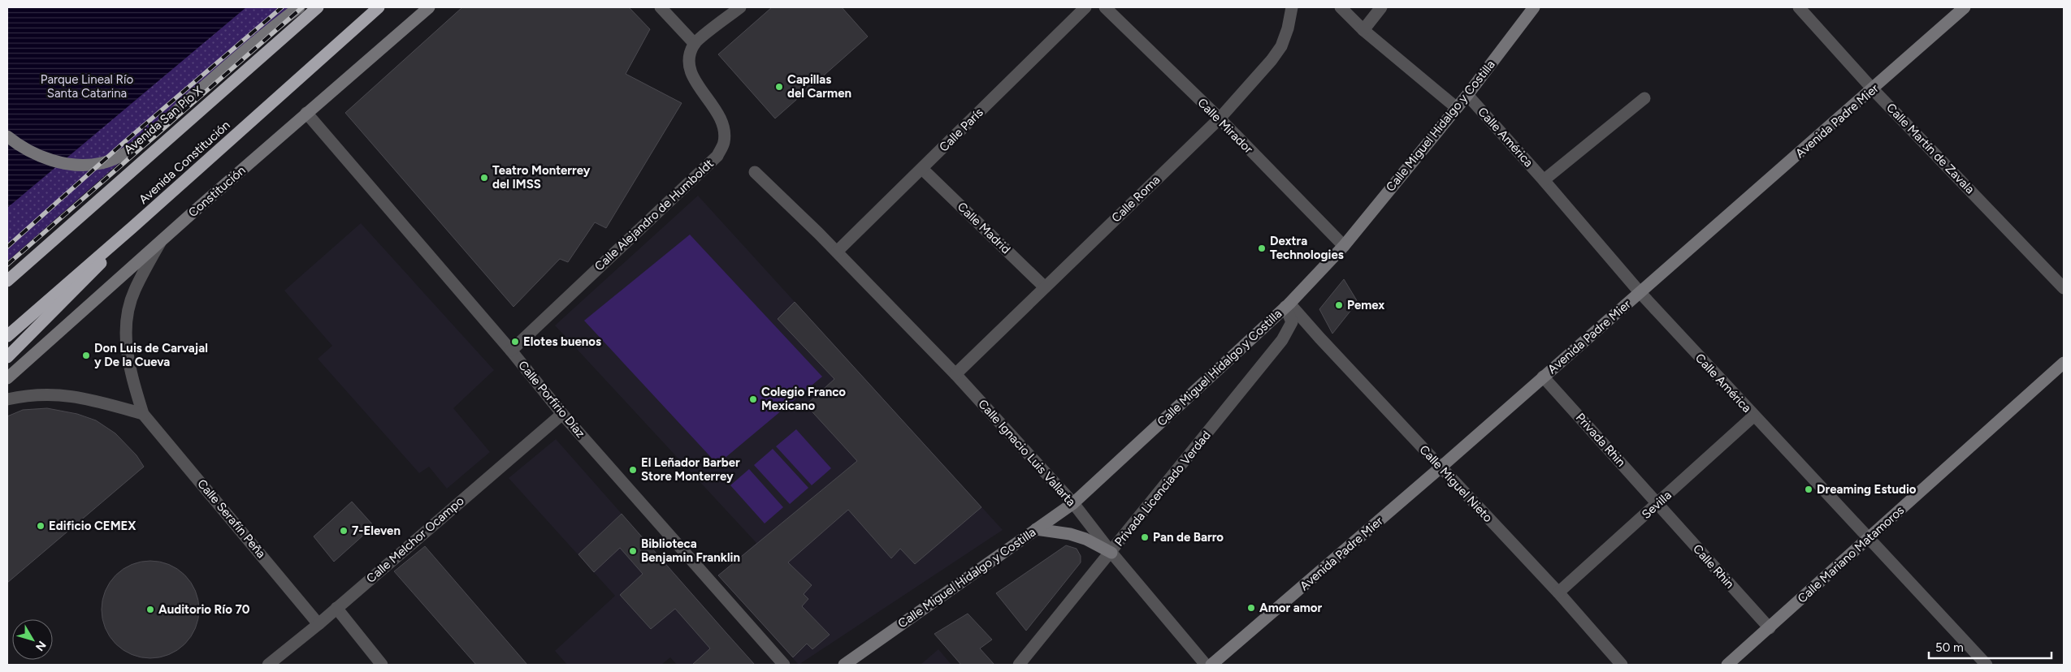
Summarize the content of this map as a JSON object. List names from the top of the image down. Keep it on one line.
{"streets":{"highway":["Avenida Constitución"],"street":["Avenida San Pío X","Avenida Padre Mier","Calle Mirador","Calle Miguel Hidalgo y Costilla","Calle París","Calle América","Calle Martín de Zavala","Constitución","Calle Roma","Calle Alejandro de Humboldt","Calle Madrid","Calle Porfirio Díaz","Privada Rhin","Calle Ignacio Luis Vallarta","Calle Miguel Nieto","Privada Licenciado Verdad","Sevilla","Calle Serafín Peña","Calle Melchor Ocampo","Calle Mariano Matamoros","Calle Rhin"]},"crossings":[["Avenida Padre Mier","Calle América"],["Avenida Padre Mier","Calle Martín de Zavala"],["Avenida Padre Mier","Privada Rhin"],["Avenida Padre Mier","Calle Miguel Nieto"],["Calle Mirador","Calle Miguel Hidalgo y Costilla"],["Calle Mirador","Calle Roma"],["Calle Miguel Hidalgo y Costilla","Calle América"],["Calle Miguel Hidalgo y Costilla","Calle Ignacio Luis Vallarta"],["Calle Miguel Hidalgo y Costilla","Calle Miguel Nieto"],["Calle Miguel Hidalgo y Costilla","Privada Licenciado Verdad"],["Calle París","Calle Madrid"],["Calle París","Calle Ignacio Luis Vallarta"],["Calle América","Sevilla"],["Calle América","Calle Mariano Matamoros"],["Constitución","Calle Porfirio Díaz"],["Constitución","Calle Serafín Peña"],["Calle Roma","Calle Madrid"],["Calle Roma","Calle Ignacio Luis Vallarta"],["Calle Alejandro de Humboldt","Calle Porfirio Díaz"],["Calle Porfirio Díaz","Calle Melchor Ocampo"],["Privada Rhin","Sevilla"],["Privada Rhin","Calle Rhin"],["Calle Ignacio Luis Vallarta","Privada Licenciado Verdad"],["Calle Miguel Nieto","Privada Licenciado Verdad"],["Calle Miguel Nieto","Sevilla"],["Sevilla","Calle Rhin"],["Calle Serafín Peña","Calle Melchor Ocampo"],["Calle Mariano Matamoros","Calle Rhin"]],"parks":["Parque Lineal Río Santa Catarina"],"places":["Capillas del Carmen","Teatro Monterrey del IMSS","Dextra Technologies","Pemex","Elotes buenos","Don Luis de Carvajal y De la Cueva","Colegio Franco Mexicano","El Leñador Barber Store Monterrey","Dreaming Estudio","Edificio CEMEX","7-Eleven","Pan de Barro","Biblioteca Benjamin Franklin","Amor amor","Auditorio Río 70"],"scale_bar":"50 m","north":"bottom right"}
